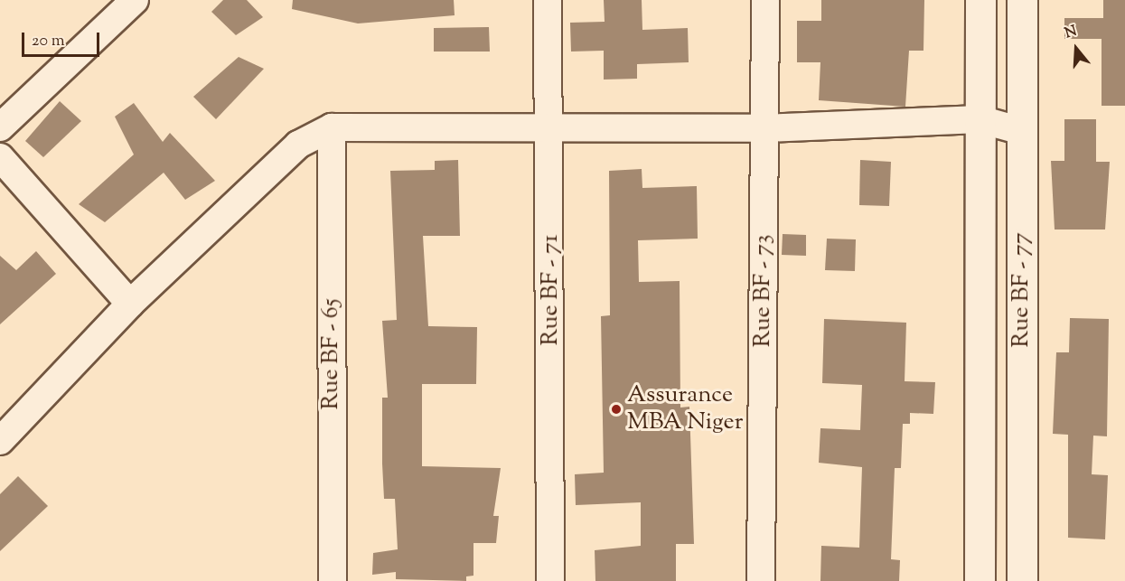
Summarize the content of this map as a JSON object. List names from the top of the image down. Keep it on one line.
{"streets":{"main road":["Rue BF - 77"],"street":["Rue BF - 71","Rue BF - 73","Rue BF - 65"]},"places":["Assurance MBA Niger"],"scale_bar":"20 m","north":"top"}
